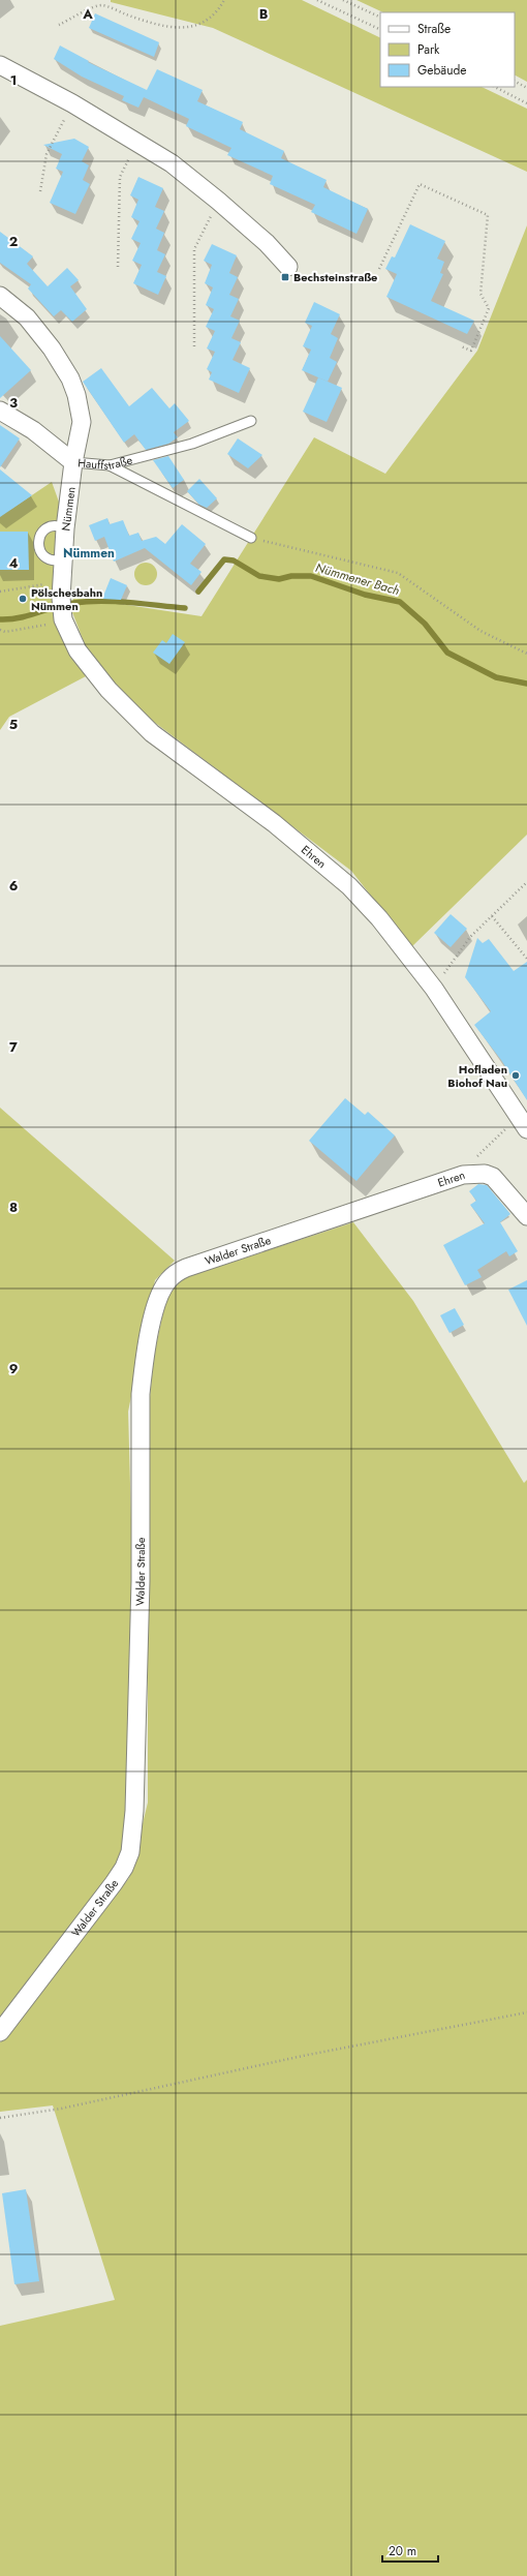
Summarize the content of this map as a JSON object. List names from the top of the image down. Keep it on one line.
{"streets":{"street":["Hauffstraße","Nümmen","Ehren","Walder Straße"]},"crossings":[["Hauffstraße","Nümmen"],["Nümmen","Ehren"],["Ehren","Walder Straße"]],"districts":["Nümmen"],"water":["Nümmener Bach"],"places":{"transit":["Bechsteinstraße"],"other":["Pölschesbahn Nümmen","Hofladen Biohof Nau"]},"legend":["Straße","Park","Gebäude"],"scale_bar":"20 m","grid":{"columns":["A","B"],"rows":["1","2","3","4","5","6","7","8","9"]}}
